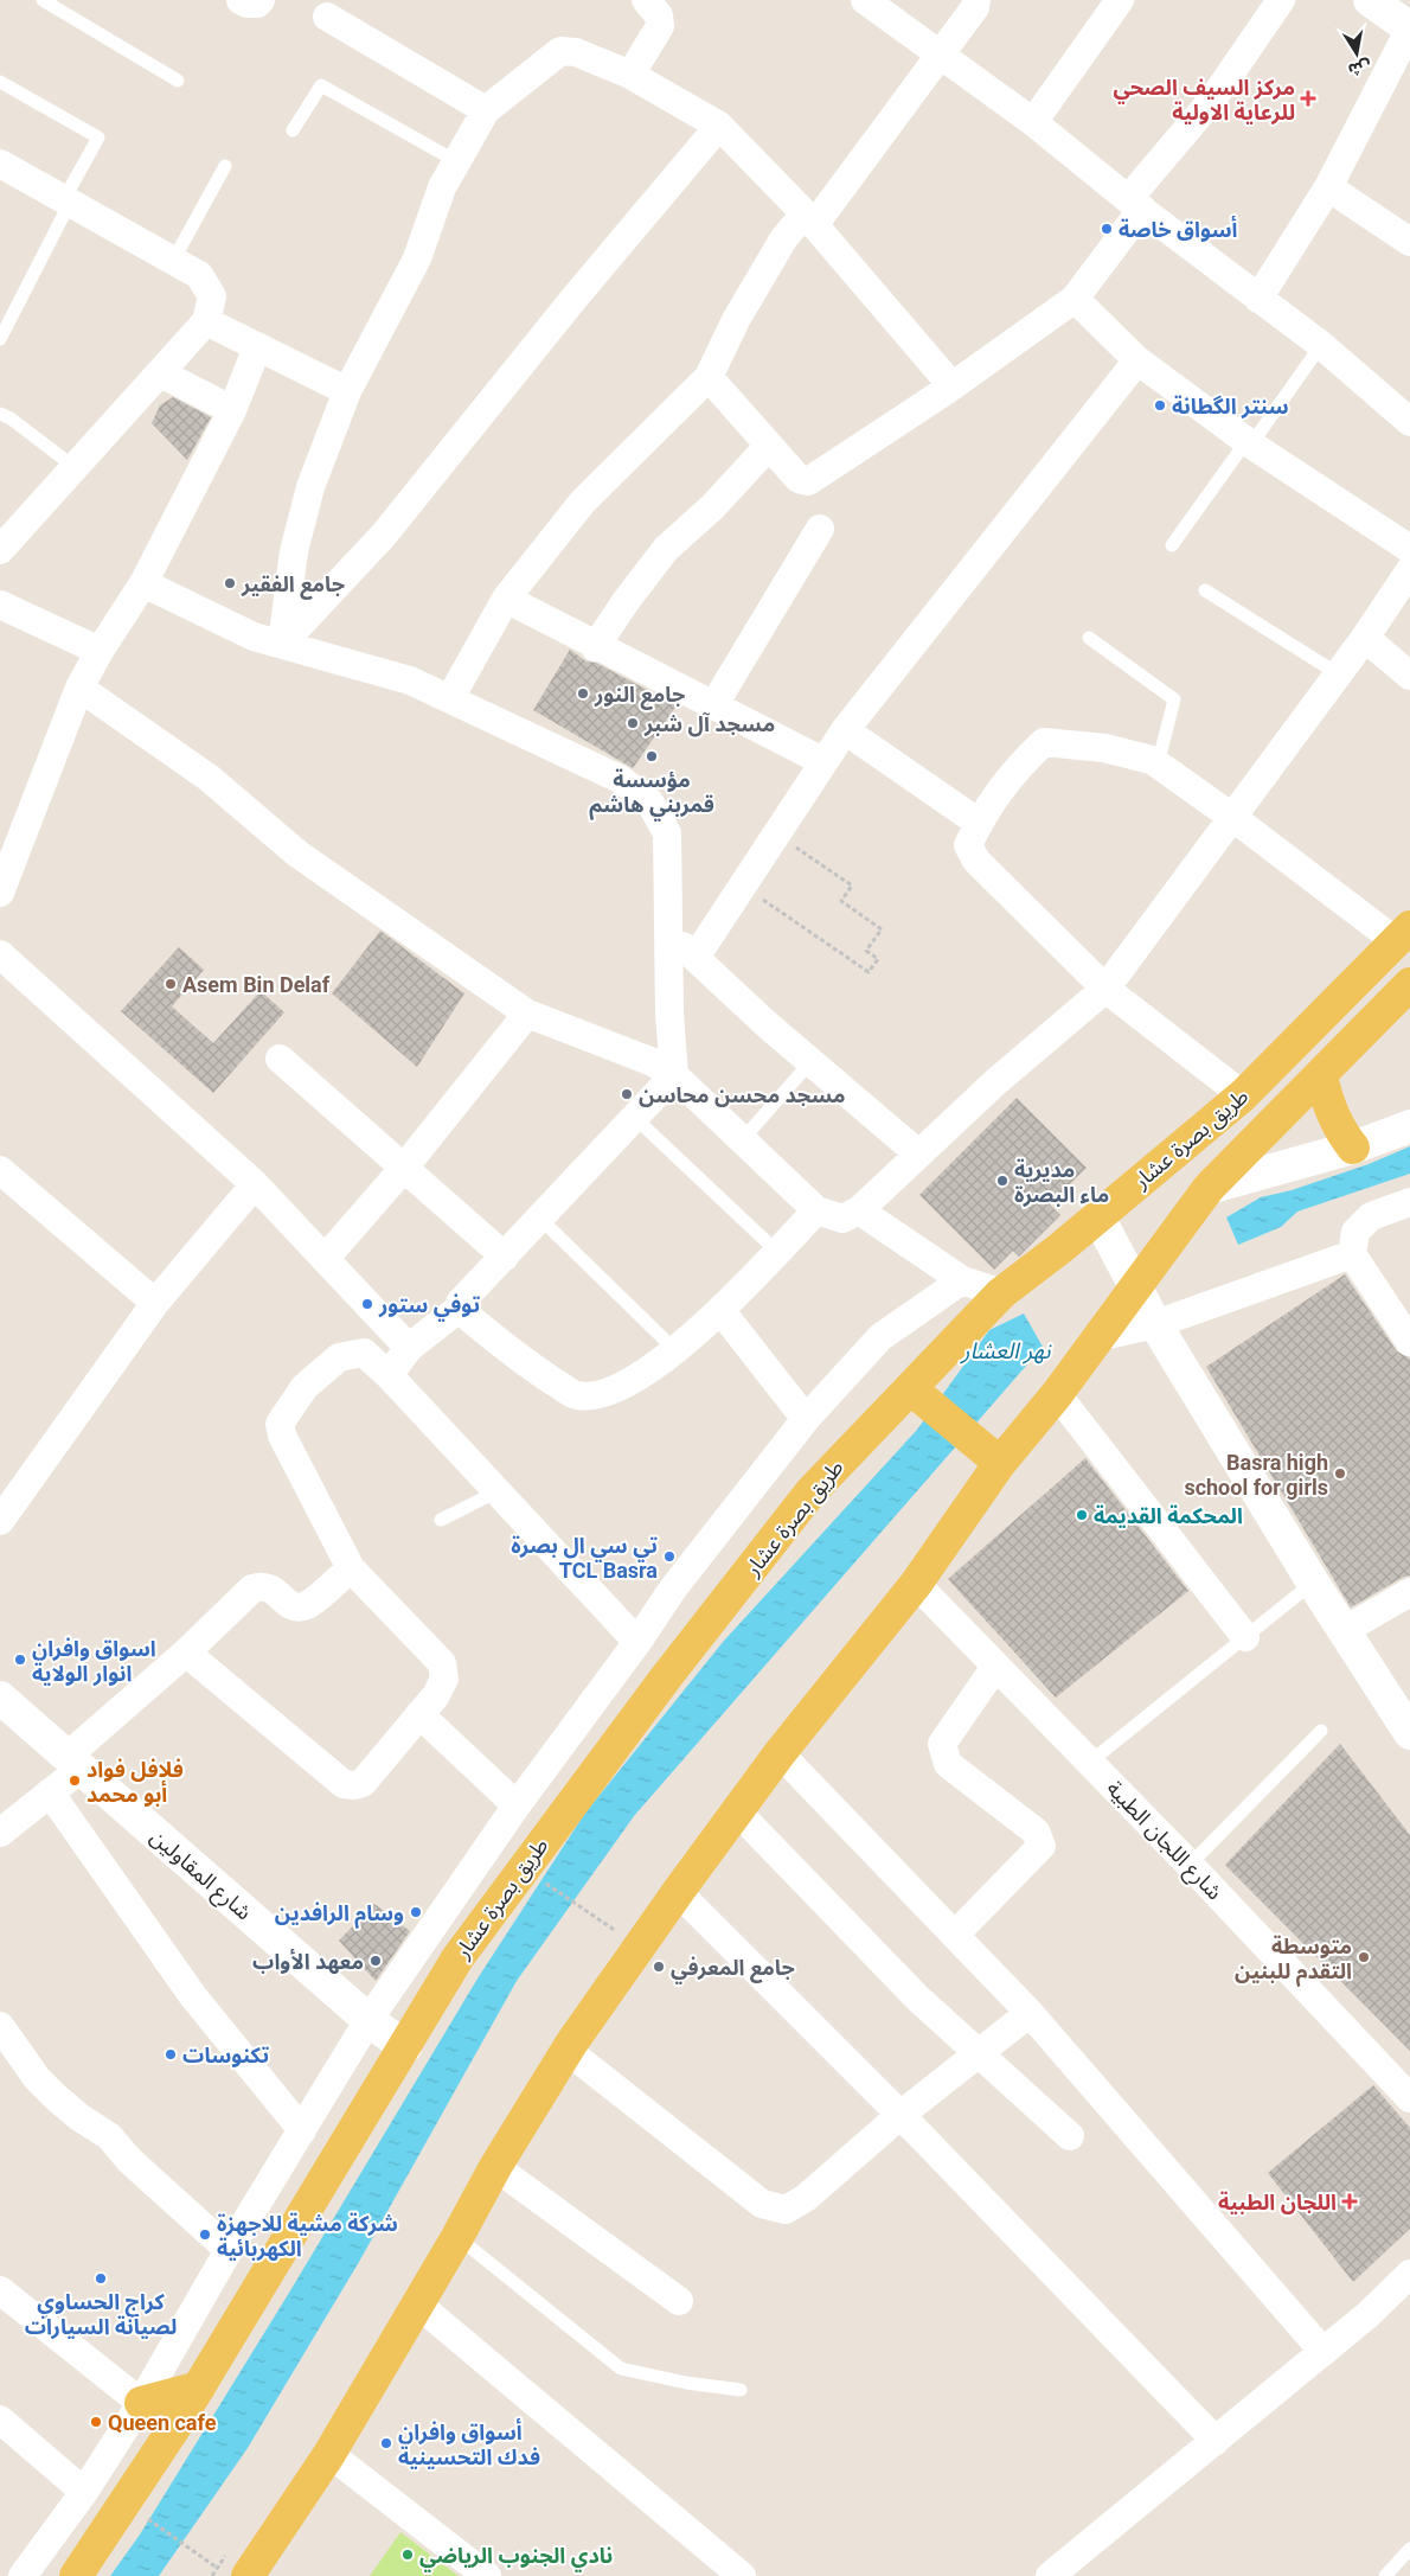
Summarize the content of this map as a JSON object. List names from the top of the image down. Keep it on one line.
{"streets":{"main road":["طريق بصرة عشار"],"street":["شارع اللجان الطبية","شارع المقاولين"]},"crossings":[["طريق بصرة عشار","شارع المقاولين"]],"water":["نهر العشار"],"places":{"health":["مركز السيف الصحي للرعاية الاولية","اللجان الطبية"],"other":["أسواق خاصة","سنتر الگطانة","جامع الفقير","جامع النور","مسجد آل شبر","مؤسسة قمربني هاشم","Asem Bin Delaf","مسجد محسن محاسن","مديرية ماء البصرة","توفي ستور","Basra high school for girls","المحكمة القديمة","تي سي ال بصرة TCL Basra","اسواق وافران انوار الولاية","فلافل فواد أبو محمد","وسام الرافدين","متوسطة التقدم للبنين","معهد الأواب","جامع المعرفي","تكنوسات","شركة مشية للاجهزة الكهربائية","كراج الحساوي لصيانة السيارات","Queen cafe","أسواق وافران فدك التحسينية","نادي الجنوب الرياضي"]},"north":"bottom"}
